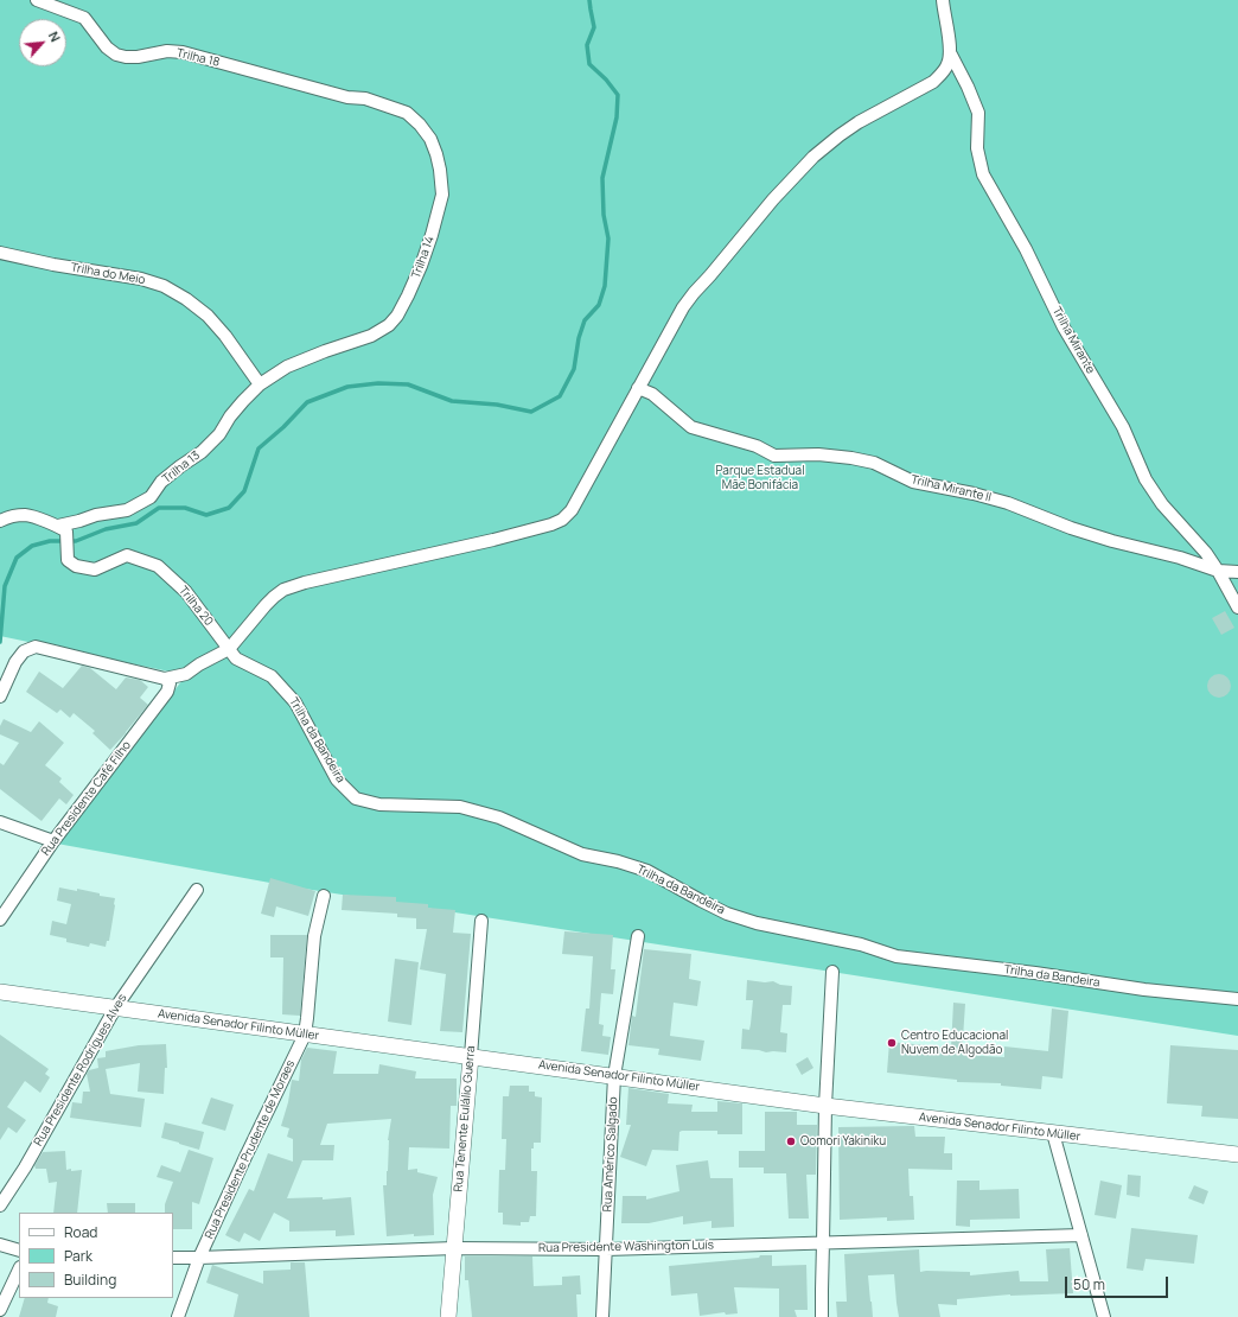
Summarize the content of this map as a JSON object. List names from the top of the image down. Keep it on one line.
{"streets":{"street":["Trilha 18","Trilha 14","Trilha do Meio","Trilha Mirante","Trilha 13","Trilha Mirante II","Trilha 20","Trilha da Bandeira","Rua Presidente Café Filho","Avenida Senador Filinto Müller","Rua Presidente Rodrigues Alves","Rua Tenente Eulálio Guerra","Rua Presidente Prudente de Moraes","Rua Américo Salgado","Rua Presidente Washington Luís"]},"crossings":[["Trilha 18","Trilha 14"],["Trilha 14","Trilha do Meio"],["Trilha 14","Trilha 13"],["Trilha do Meio","Trilha 13"],["Trilha Mirante","Trilha Mirante II"],["Trilha 13","Trilha 20"],["Trilha 20","Trilha da Bandeira"],["Avenida Senador Filinto Müller","Rua Presidente Rodrigues Alves"],["Avenida Senador Filinto Müller","Rua Tenente Eulálio Guerra"],["Avenida Senador Filinto Müller","Rua Presidente Prudente de Moraes"],["Avenida Senador Filinto Müller","Rua Américo Salgado"],["Rua Tenente Eulálio Guerra","Rua Presidente Washington Luís"],["Rua Presidente Prudente de Moraes","Rua Presidente Washington Luís"],["Rua Américo Salgado","Rua Presidente Washington Luís"]],"parks":["Parque Estadual Mãe Bonifácia"],"places":["Centro Educacional Nuvem de Algodão","Oomori Yakiniku"],"legend":["Road","Park","Building"],"scale_bar":"50 m","north":"top right"}
